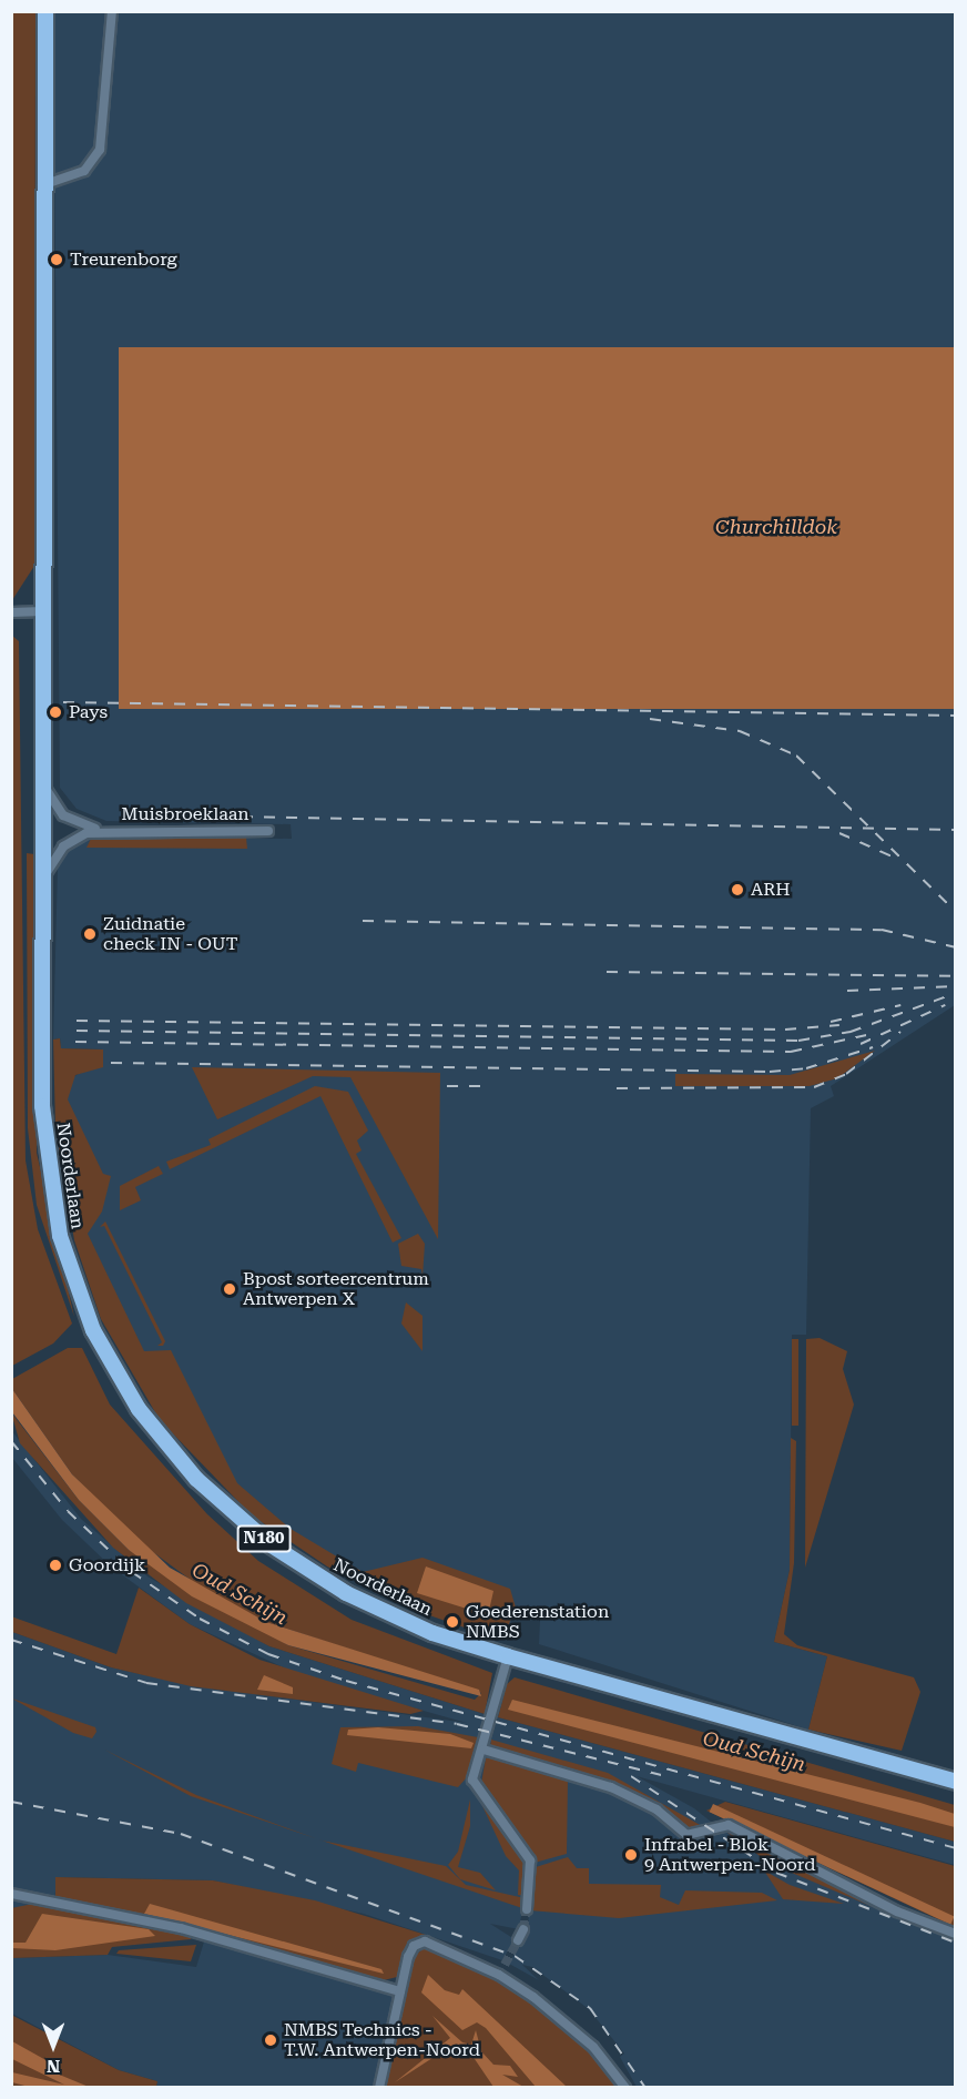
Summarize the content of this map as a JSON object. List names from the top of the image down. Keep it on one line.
{"streets":{"main road":["Noorderlaan","N180"],"street":["Muisbroeklaan"]},"crossings":[["Muisbroeklaan","Noorderlaan"]],"water":["Churchilldok","Oud Schijn"],"places":["Treurenborg","Pays","ARH","Zuidnatie check IN - OUT","Bpost sorteercentrum Antwerpen X","Goordijk","Goederenstation NMBS","Infrabel - Blok 9 Antwerpen-Noord","NMBS Technics - T.W. Antwerpen-Noord"],"north":"bottom"}
